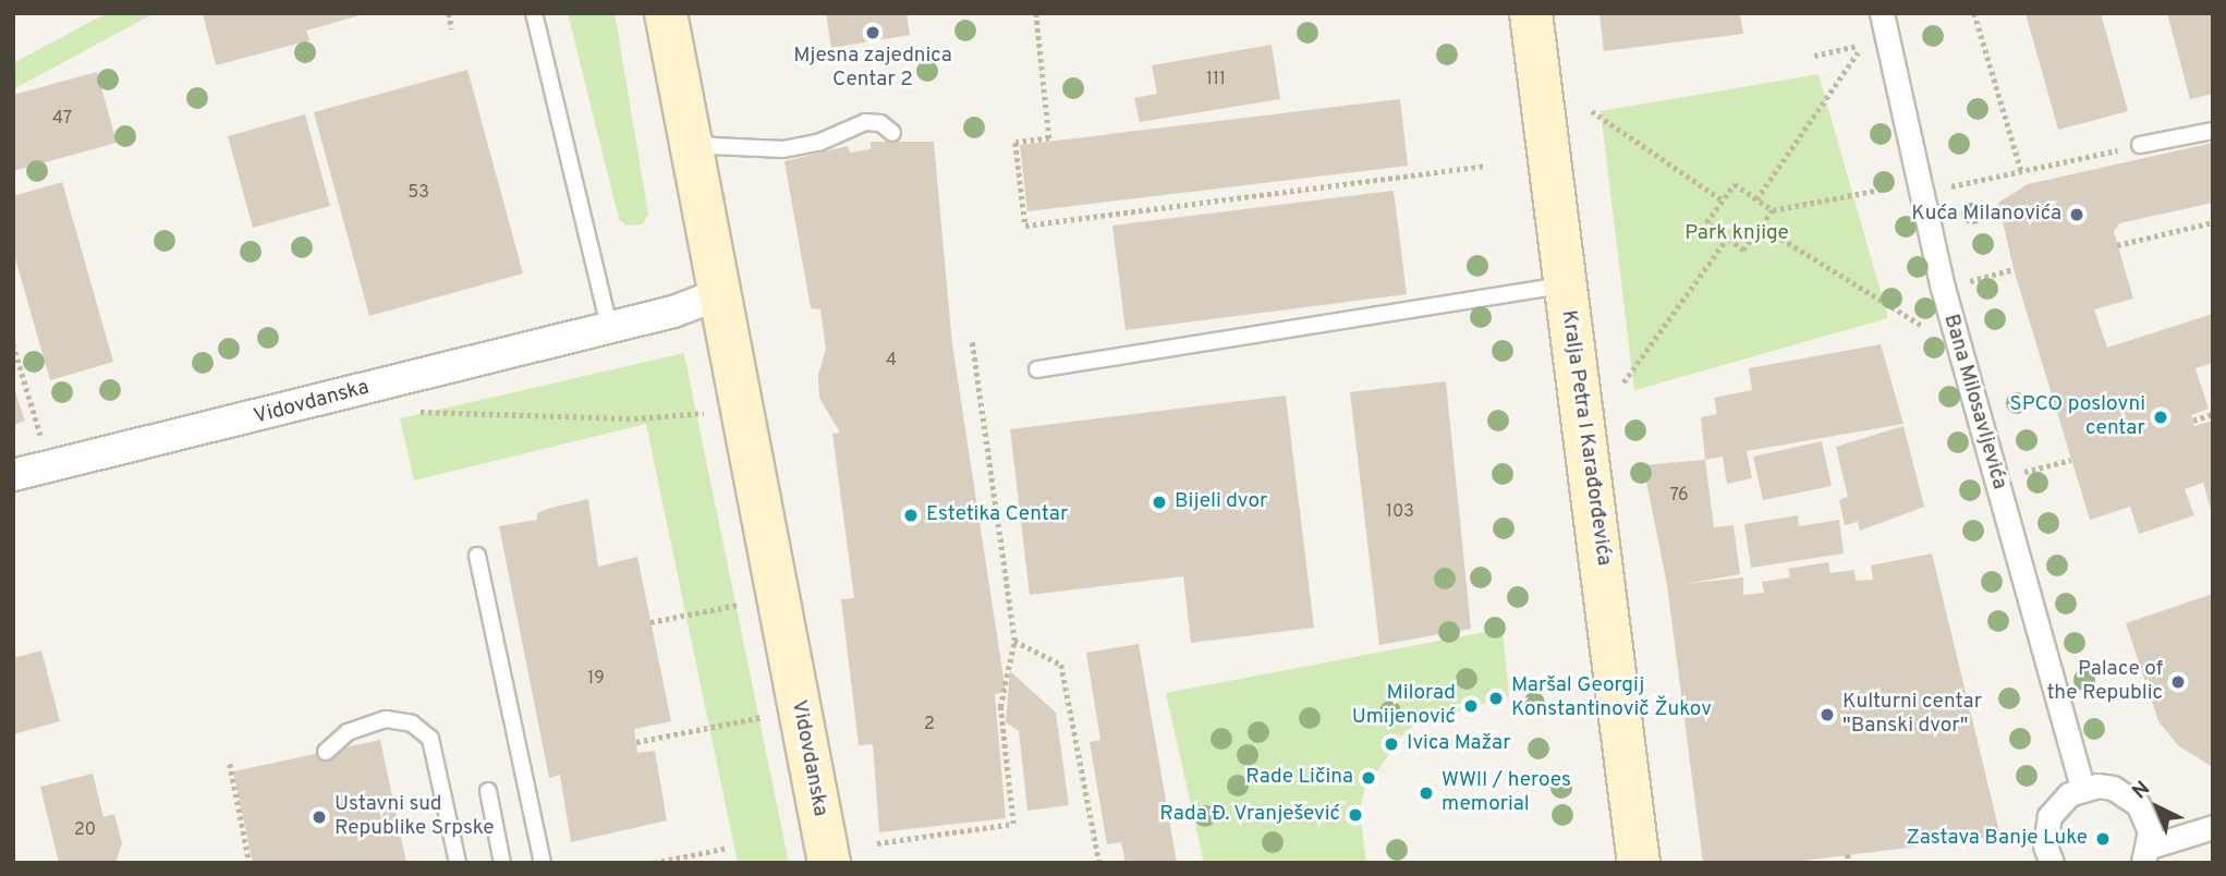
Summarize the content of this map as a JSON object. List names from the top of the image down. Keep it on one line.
{"streets":{"main road":["Vidovdanska","Kralja Petra I Karađorđevića"],"street":["Bana Milosavljevića"]},"parks":["Park knjige"],"places":["Mjesna zajednica Centar 2","Kuća Milanovića","SPCO poslovni centar","Bijeli dvor","Estetika Centar","Palace of the Republic","Maršal Georgij Konstantinovič Žukov","Milorad Umijenović","Kulturni centar \"Banski dvor\"","Ivica Mažar","Rade Ličina","WWII / heroes memorial","Rada Đ. Vranješević","Ustavni sud Republike Srpske","Zastava Banje Luke"],"house_numbers":["111","47","53","4","76","103","19","2","20"],"north":"top left"}
